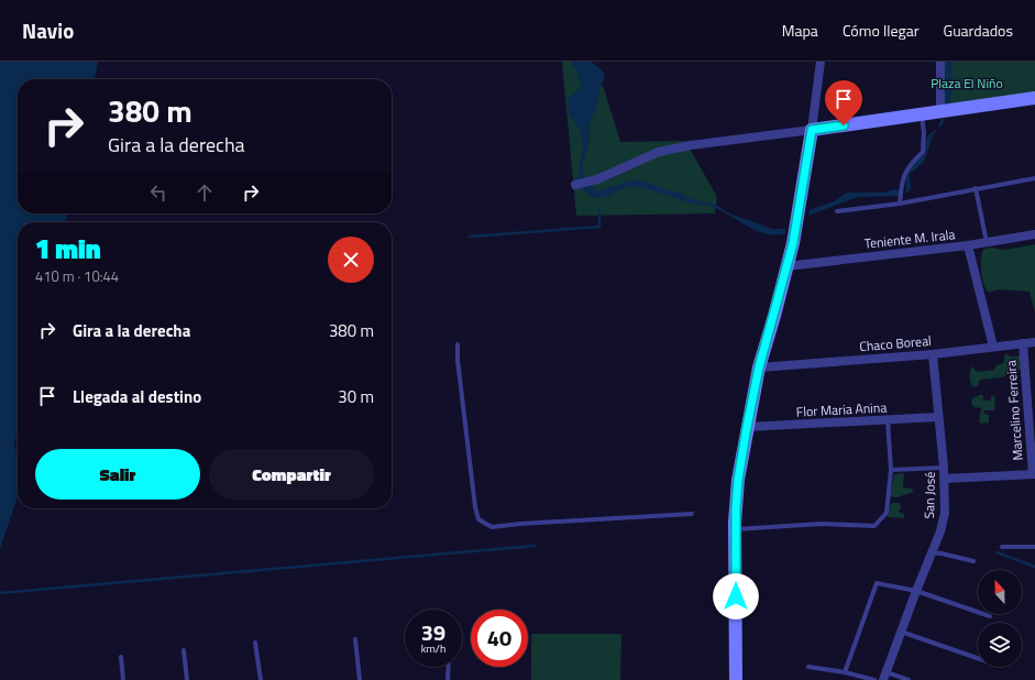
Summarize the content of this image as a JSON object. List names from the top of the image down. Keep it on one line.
{"streets":{"street":["Teniente M. Irala","Chaco Boreal","Flor Maria Anina","Marcelino Ferreira","San José"]},"crossings":[["Chaco Boreal","Marcelino Ferreira"],["Chaco Boreal","San José"],["Flor Maria Anina","San José"]],"parks":["Plaza El Niño"],"north":"top","page":{"header":"Navio","nav":["Mapa","Cómo llegar","Guardados"],"turn":["380 m","Gira a la derecha"],"heading":["1 min","410 m · 10:44"],"list":[{"name":"Gira a la derecha","value":"380 m"},{"name":"Llegada al destino","value":"30 m"}],"buttons":["Salir","Compartir"],"speed":"39 km/h","limit":"40"}}
